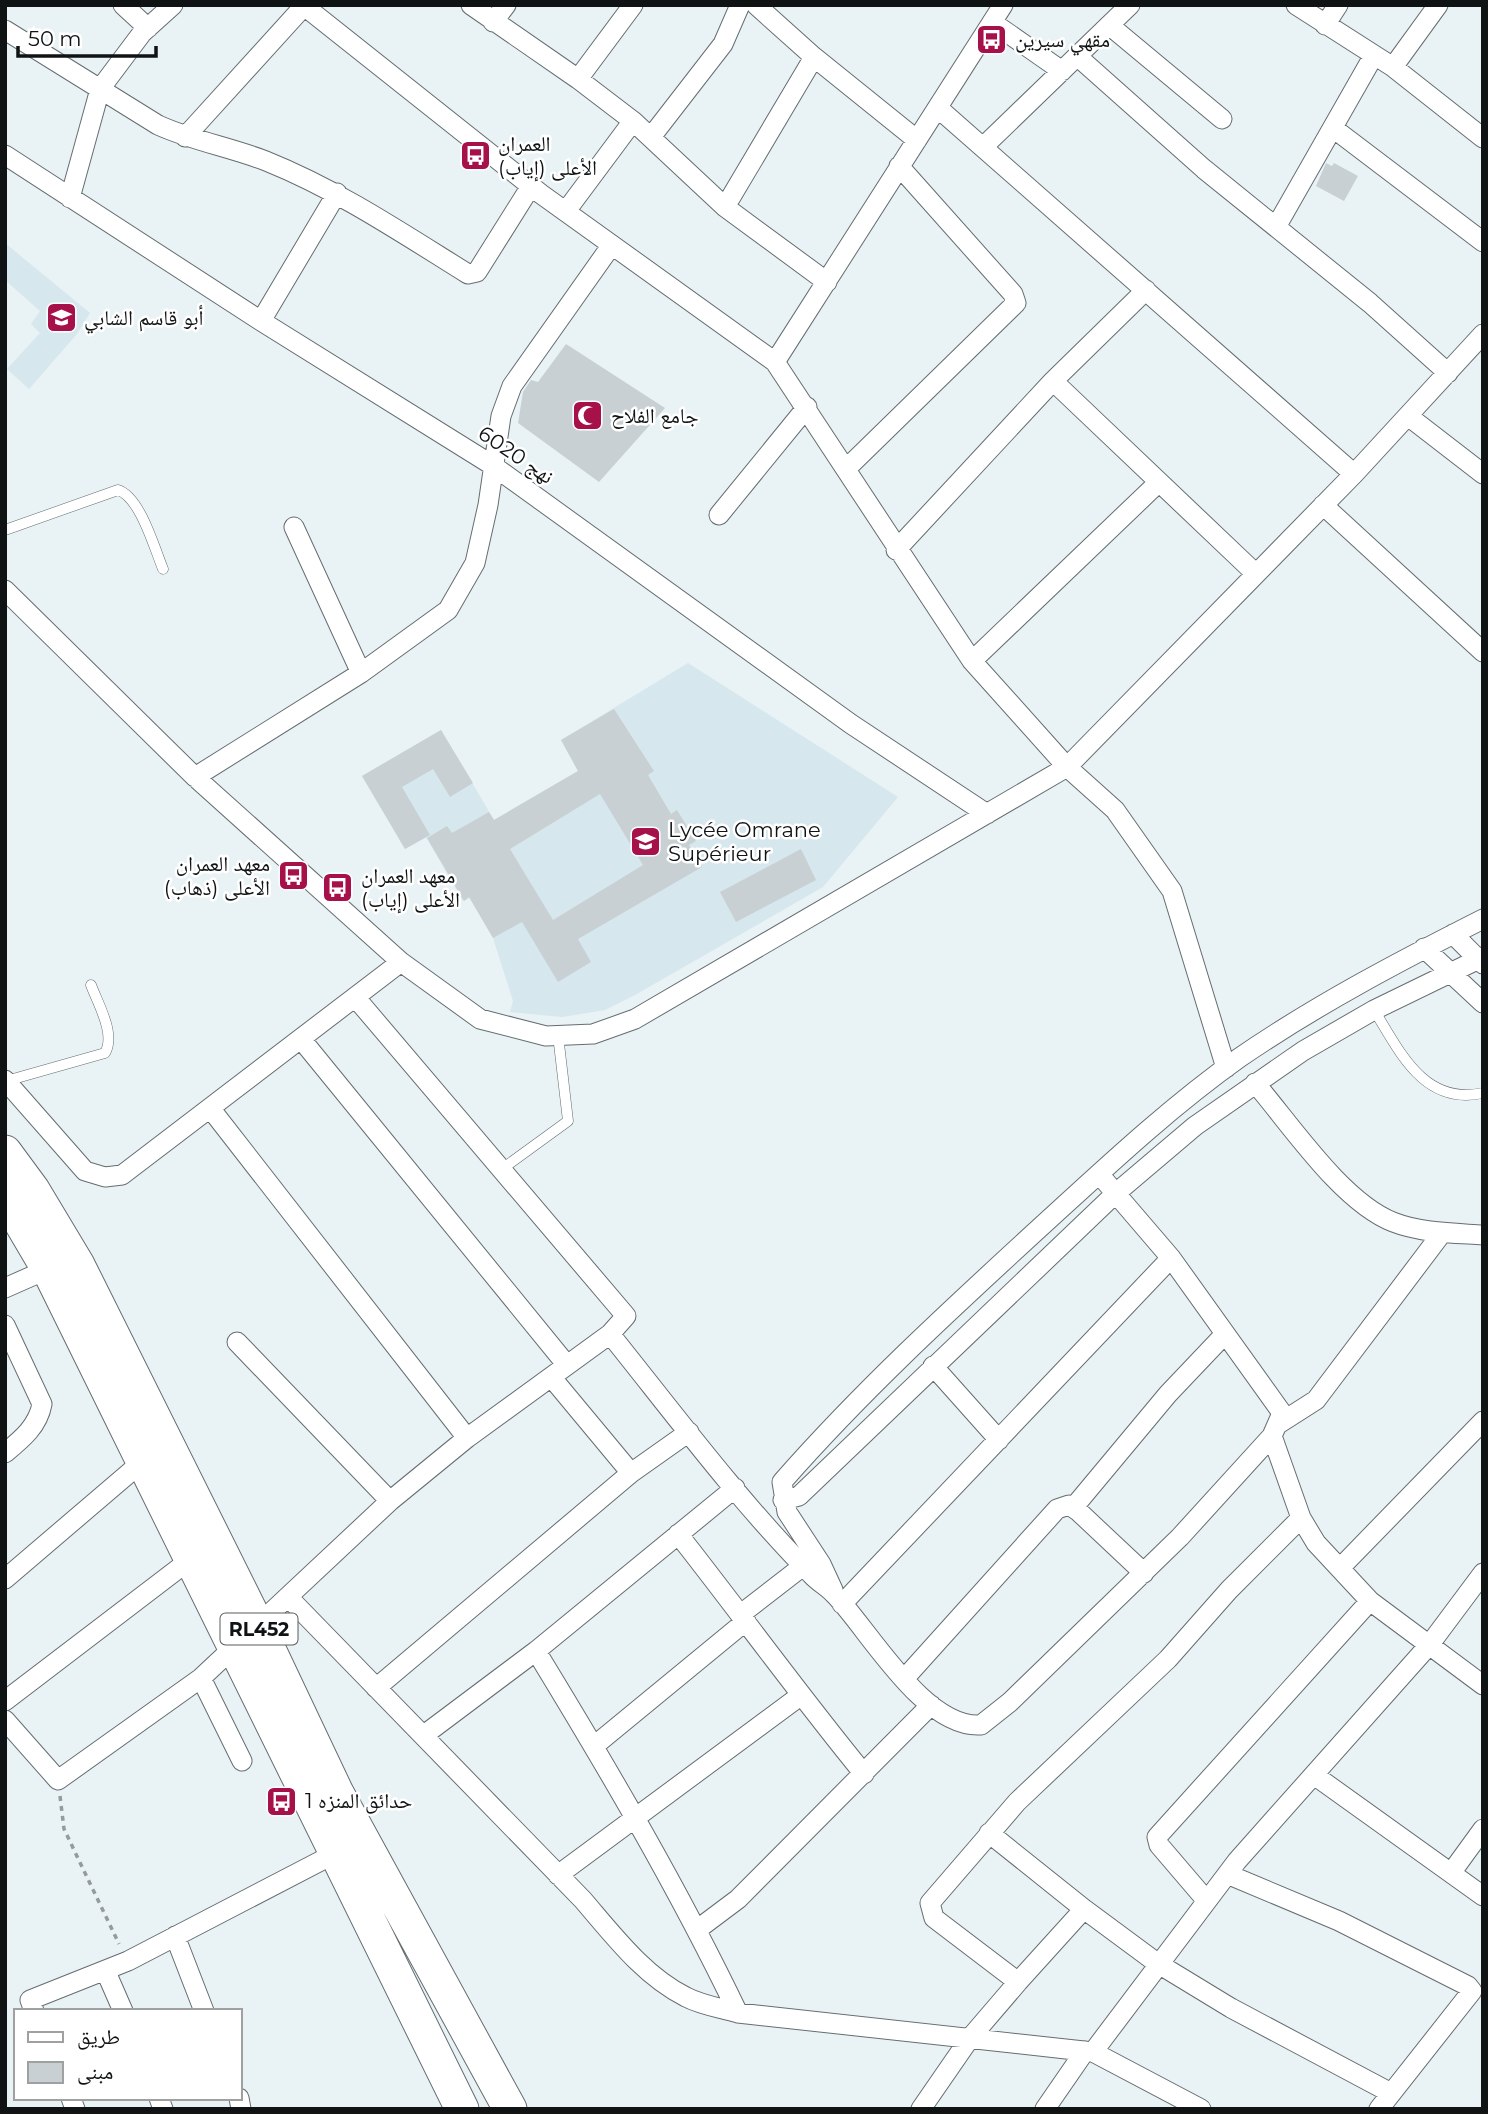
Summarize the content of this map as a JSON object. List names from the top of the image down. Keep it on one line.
{"streets":{"highway":["RL452"],"street":["نهج 6020"]},"places":{"bus stop":["مقهي سيرين","العمران الأعلى (إياب)","معهد العمران الأعلى (ذهاب)","معهد العمران الأعلى (إياب)","حدائق المنزه 1"],"school or university":["أبو قاسم الشابي","Lycée Omrane Supérieur"],"mosque":["جامع الفلاح"]},"legend":["طريق","مبنى"],"scale_bar":"50 m"}
